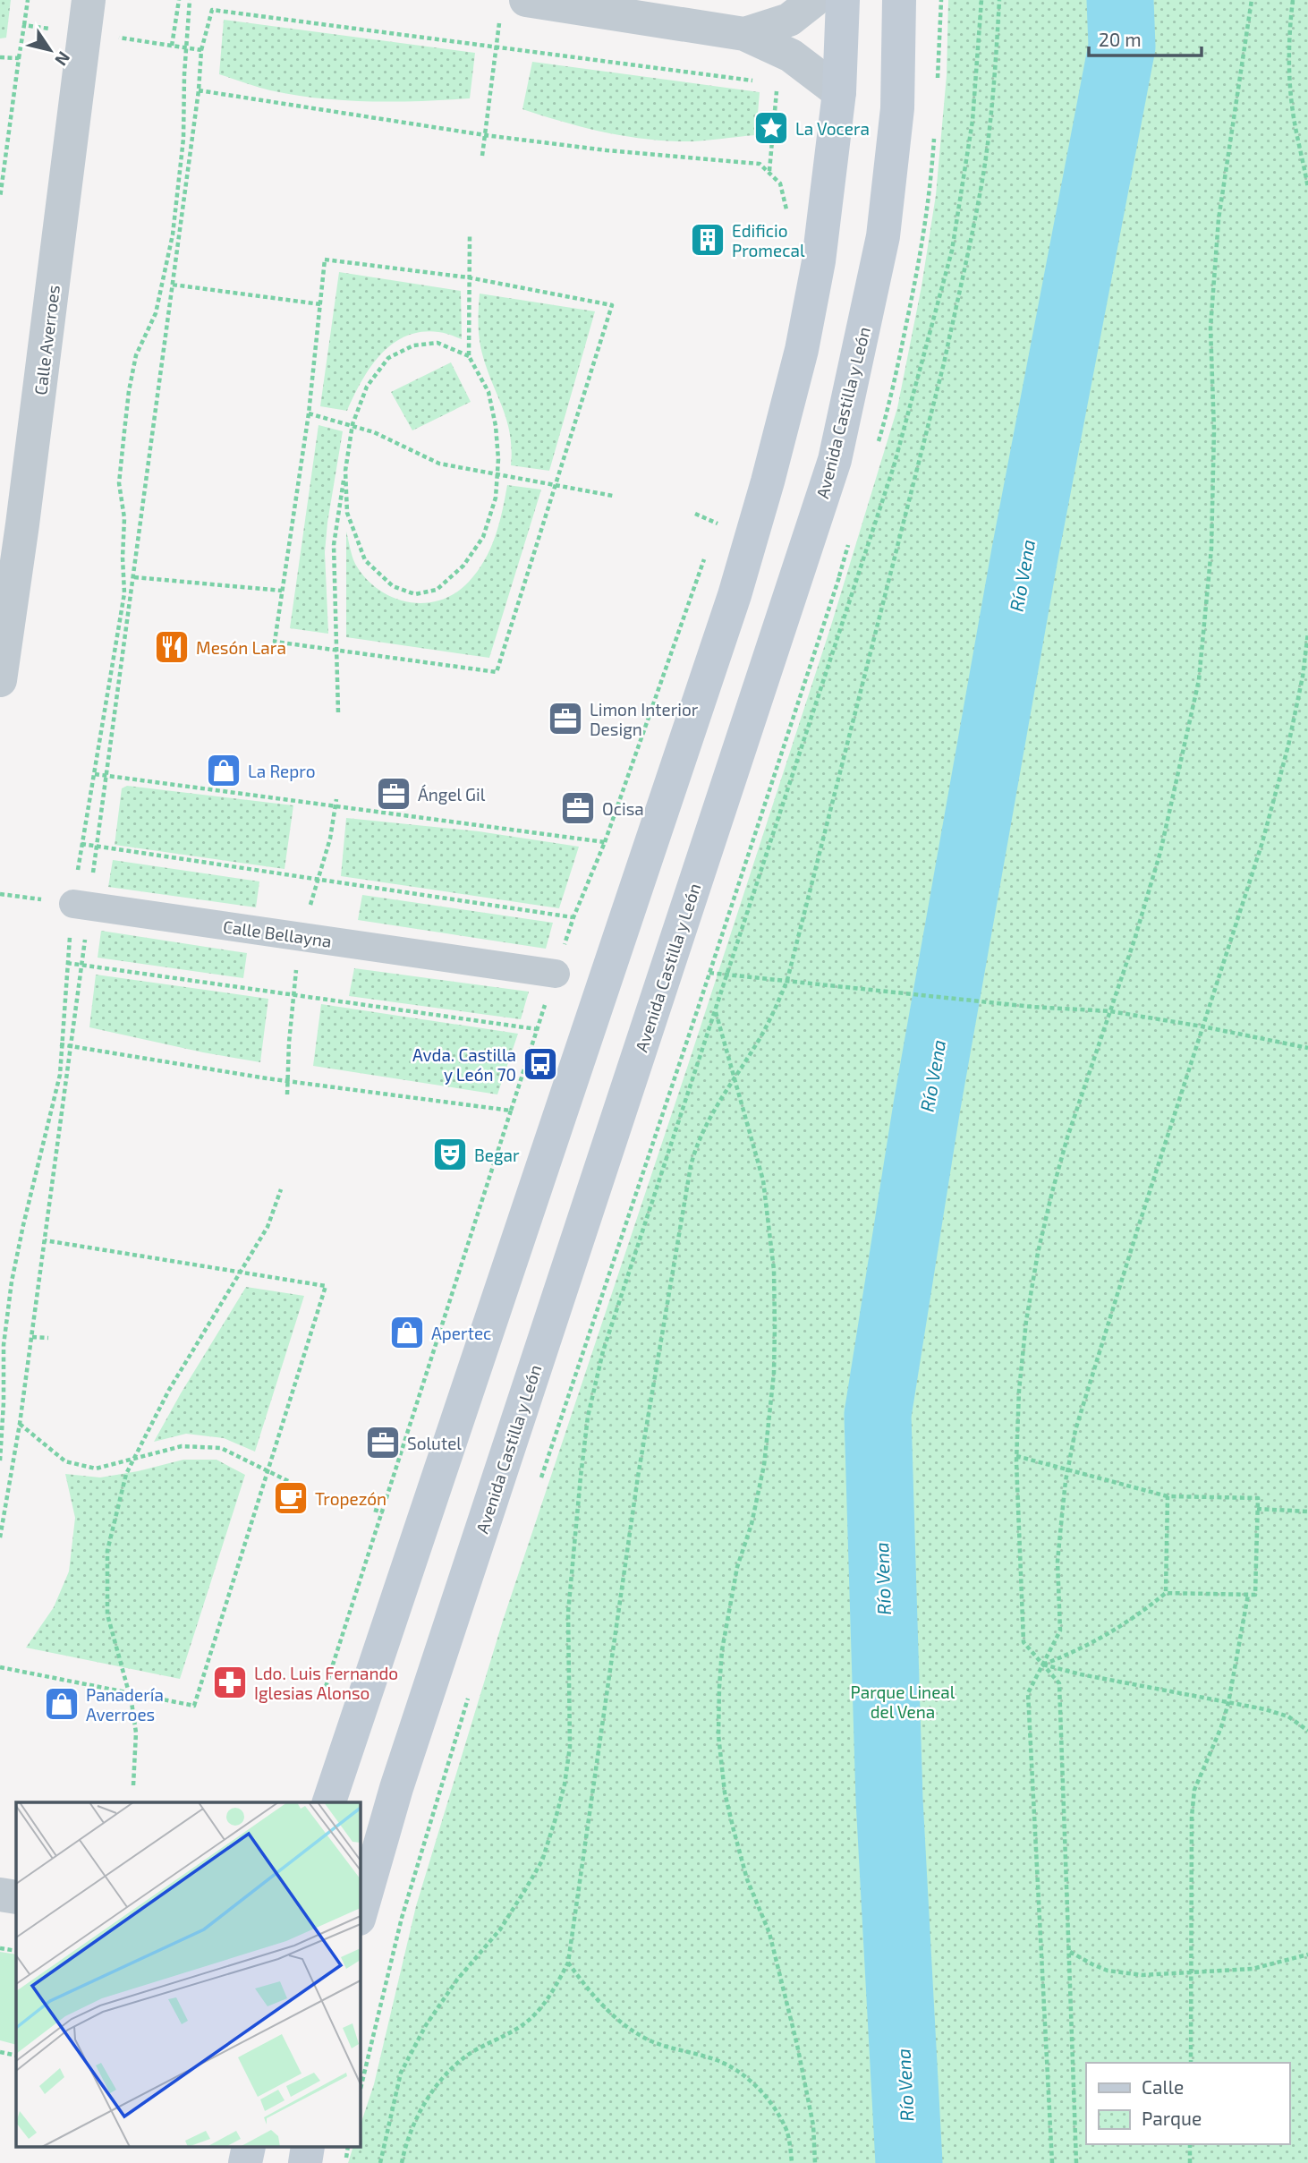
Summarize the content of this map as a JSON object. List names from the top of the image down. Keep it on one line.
{"streets":{"main road":["Avenida Castilla y León"],"street":["Calle Averroes","Calle Bellayna"]},"water":["Río Vena"],"parks":["Parque Lineal del Vena"],"places":{"place":["La Vocera"],"building":["Edificio Promecal"],"restaurant":["Mesón Lara"],"office":["Limon Interior Design","Ángel Gil","Ocisa","Solutel"],"shop":["La Repro","Apertec","Panadería Averroes"],"bus stop":["Avda. Castilla y León 70"],"theatre":["Begar"],"cafe":["Tropezón"],"pharmacy":["Ldo. Luis Fernando Iglesias Alonso"]},"legend":["Calle","Parque"],"scale_bar":"20 m","north":"bottom right"}
